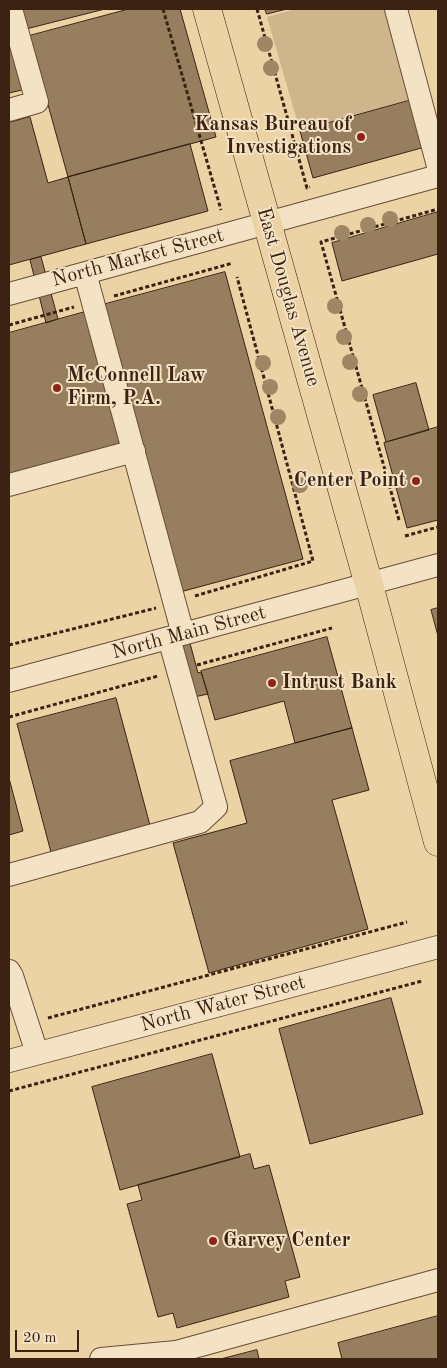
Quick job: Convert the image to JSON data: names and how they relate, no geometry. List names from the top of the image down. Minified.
{"streets":{"main road":["East Douglas Avenue"],"street":["North Market Street","North Main Street","North Water Street"]},"crossings":[["North Market Street","East Douglas Avenue"],["East Douglas Avenue","North Main Street"]],"places":["Kansas Bureau of Investigations","McConnell Law Firm, P.A.","Center Point","Intrust Bank","Garvey Center"],"scale_bar":"20 m"}
